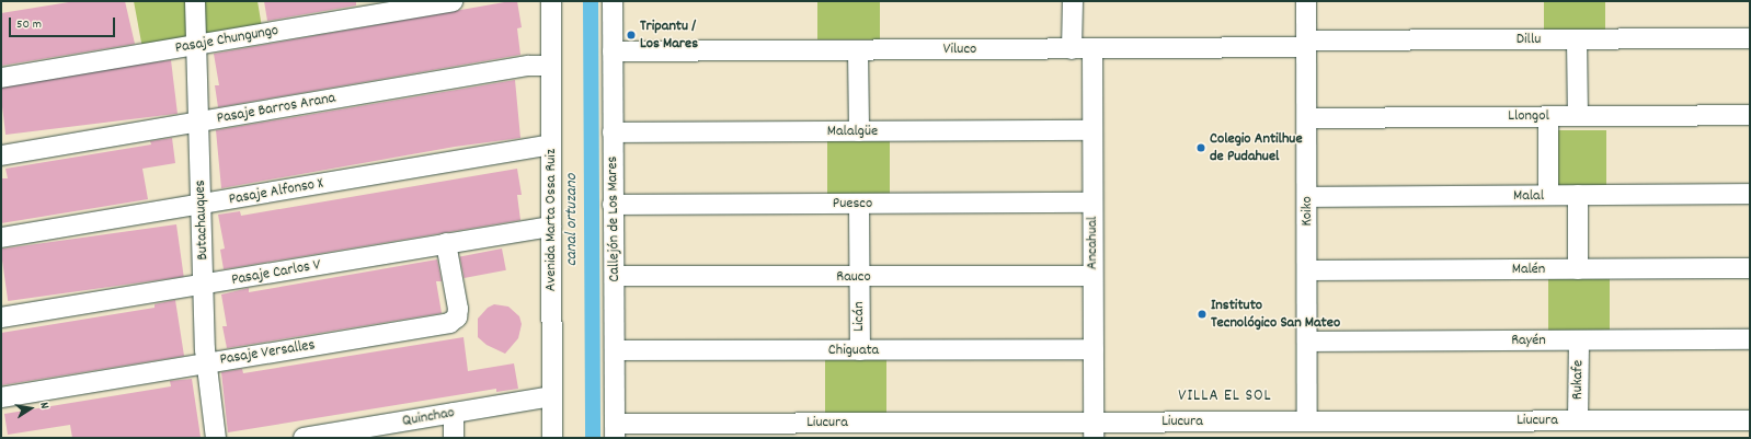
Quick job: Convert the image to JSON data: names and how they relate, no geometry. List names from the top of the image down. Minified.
{"streets":{"street":["Pasaje Chungungo","Dillu","Viluco","Pasaje Barros Arana","Llongol","Malalgüe","Pasaje Alfonso X","Malal","Puesco","Koiko","Callejón de Los Mares","Butachauques","Avenida Marta Ossa Ruiz","Ancahual","Malén","Pasaje Carlos V","Rauco","Licán","Rayén","Chiguata","Pasaje Versalles","Rukafe","Quinchao","Liucura"]},"crossings":[["Pasaje Chungungo","Butachauques"],["Dillu","Viluco"],["Dillu","Koiko"],["Viluco","Koiko"],["Viluco","Callejón de Los Mares"],["Viluco","Ancahual"],["Pasaje Barros Arana","Butachauques"],["Pasaje Barros Arana","Avenida Marta Ossa Ruiz"],["Llongol","Koiko"],["Malalgüe","Callejón de Los Mares"],["Malalgüe","Ancahual"],["Pasaje Alfonso X","Butachauques"],["Pasaje Alfonso X","Avenida Marta Ossa Ruiz"],["Malal","Koiko"],["Puesco","Callejón de Los Mares"],["Puesco","Ancahual"],["Puesco","Licán"],["Koiko","Malén"],["Koiko","Rayén"],["Koiko","Liucura"],["Callejón de Los Mares","Rauco"],["Callejón de Los Mares","Chiguata"],["Callejón de Los Mares","Liucura"],["Butachauques","Pasaje Carlos V"],["Butachauques","Pasaje Versalles"],["Avenida Marta Ossa Ruiz","Pasaje Carlos V"],["Avenida Marta Ossa Ruiz","Quinchao"],["Ancahual","Rauco"],["Ancahual","Chiguata"],["Ancahual","Liucura"],["Pasaje Carlos V","Pasaje Versalles"],["Rauco","Licán"],["Licán","Chiguata"],["Rayén","Rukafe"],["Rukafe","Liucura"]],"districts":["VILLA EL SOL"],"water":["canal ortuzano"],"places":["Tripantu / Los Mares","Colegio Antilhue de Pudahuel","Instituto Tecnológico San Mateo"],"scale_bar":"50 m","north":"right"}
